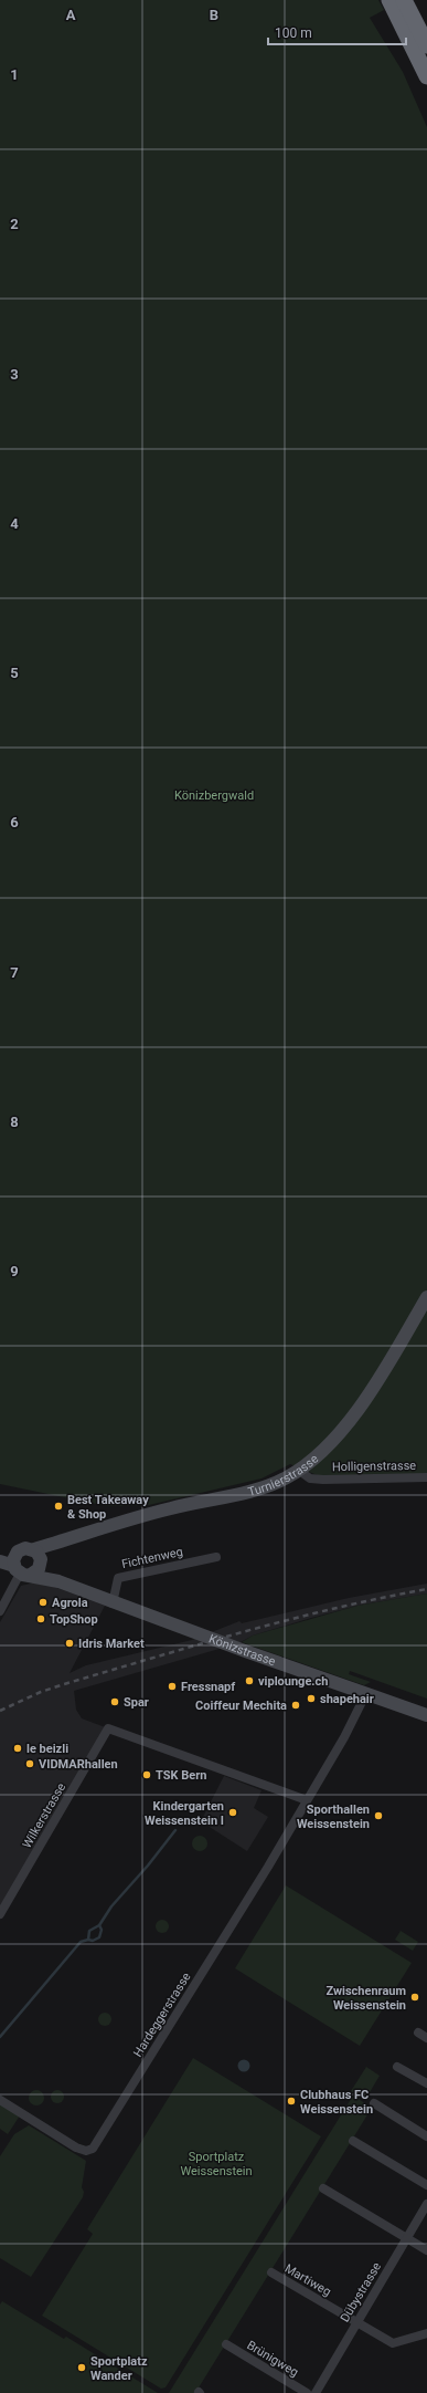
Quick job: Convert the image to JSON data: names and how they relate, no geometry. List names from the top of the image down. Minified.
{"streets":{"main road":["Turnierstrasse","Könizstrasse"],"street":["Holligenstrasse","Fichtenweg","Wilkerstrasse","Hardeggerstrasse","Martiweg","Dübystrasse","Brünigweg"]},"crossings":[["Holligenstrasse","Turnierstrasse"],["Turnierstrasse","Könizstrasse"],["Fichtenweg","Könizstrasse"],["Könizstrasse","Hardeggerstrasse"],["Wilkerstrasse","Hardeggerstrasse"],["Martiweg","Dübystrasse"]],"parks":["Könizbergwald","Sportplatz Weissenstein"],"places":["Best Takeaway & Shop","Agrola","TopShop","Idris Market","viplounge.ch","Fressnapf","shapehair","Spar","Coiffeur Mechita","le beizli","VIDMARhallen","TSK Bern","Kindergarten Weissenstein I","Sporthallen Weissenstein","Zwischenraum Weissenstein","Clubhaus FC Weissenstein","Sportplatz Wander"],"scale_bar":"100 m","grid":{"columns":["A","B"],"rows":["1","2","3","4","5","6","7","8","9"]}}
